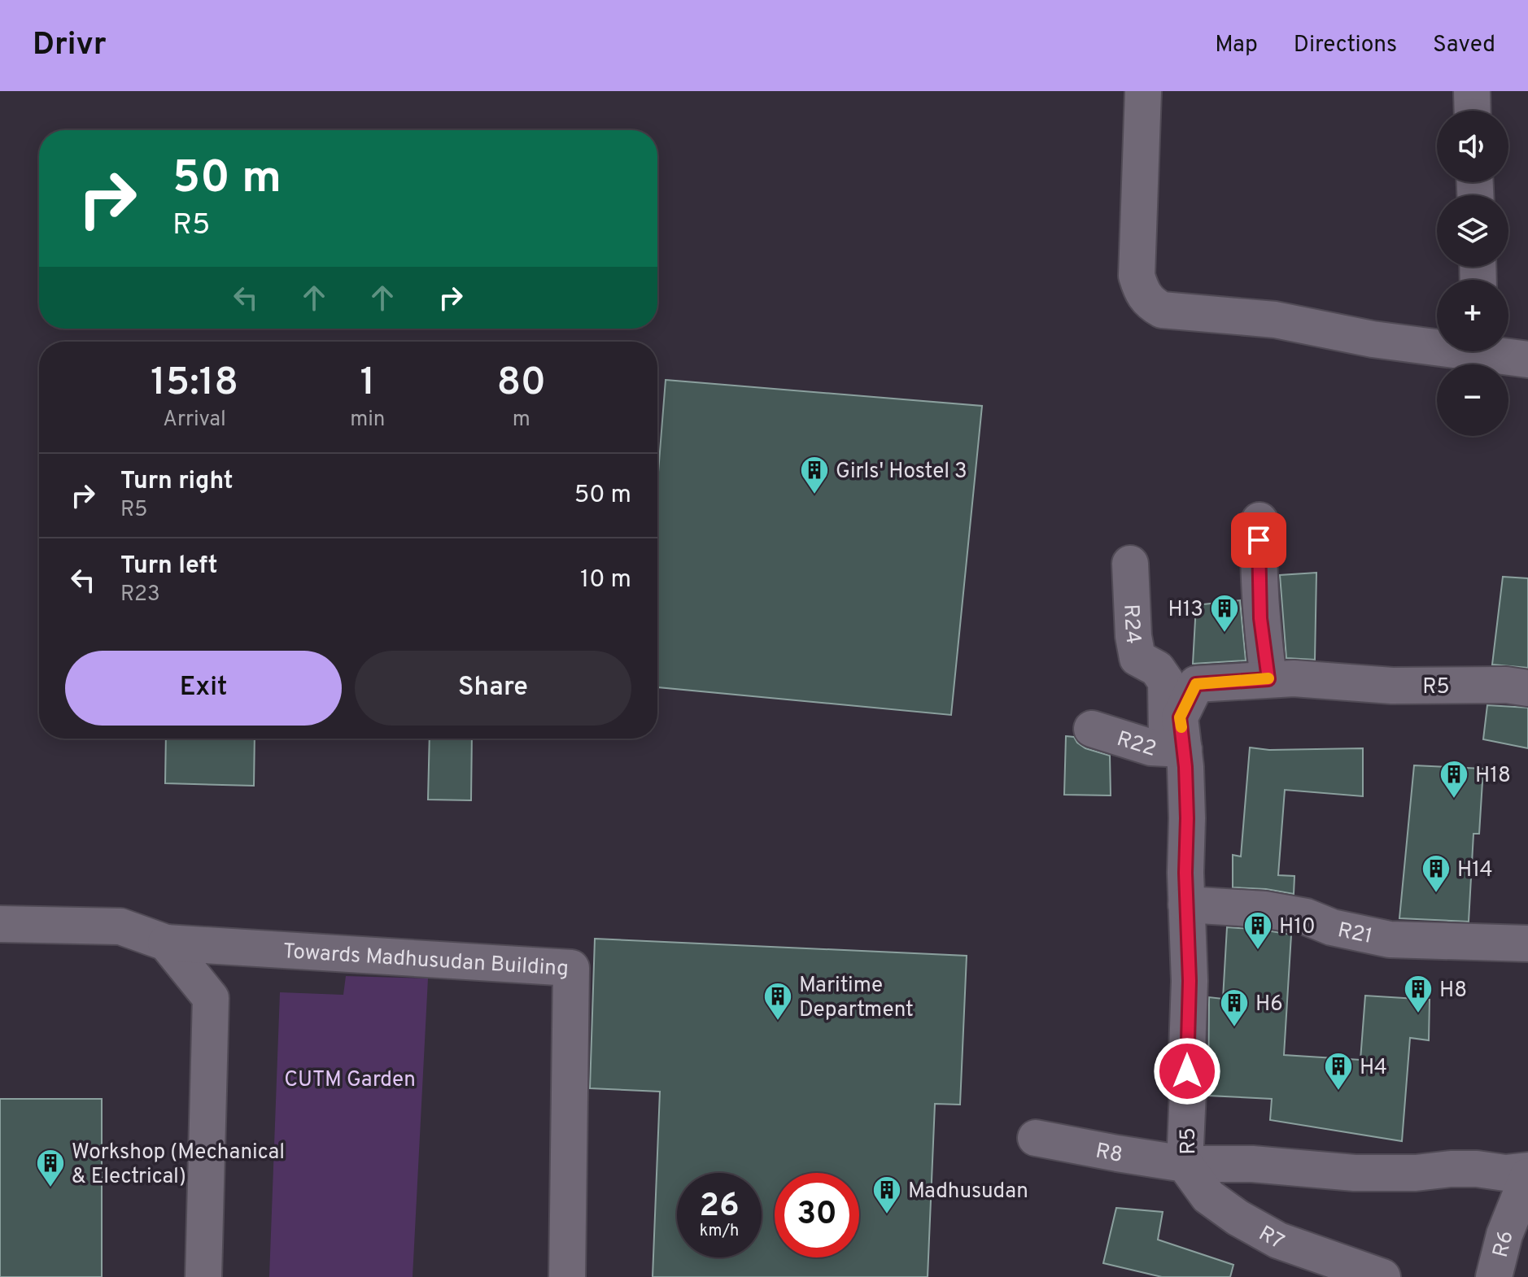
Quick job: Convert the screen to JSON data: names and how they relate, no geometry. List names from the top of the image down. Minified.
{"streets":{"street":["R24","R5","R22","R21","Towards Madhusudan Building","R8","R7","R6"]},"crossings":[["R24","R5"],["R5","R22"],["R5","R21"],["R5","R8"],["R5","R7"],["R8","R7"]],"parks":["CUTM Garden"],"places":{"building":["Girls' Hostel 3","H13","H18","H14","H10","H8","Maritime Department","H6","H4","Workshop (Mechanical & Electrical)","Madhusudan"]},"page":{"header":"Drivr","nav":["Map","Directions","Saved"],"map_buttons":["+","−"],"turn":["50 m","R5"],"eta":["15:18","Arrival","1","min","80","m"],"list":[{"name":"Turn right","note":"R5","value":"50 m"},{"name":"Turn left","note":"R23","value":"10 m"}],"buttons":["Exit","Share"],"speed":"26 km/h","limit":"30"}}
